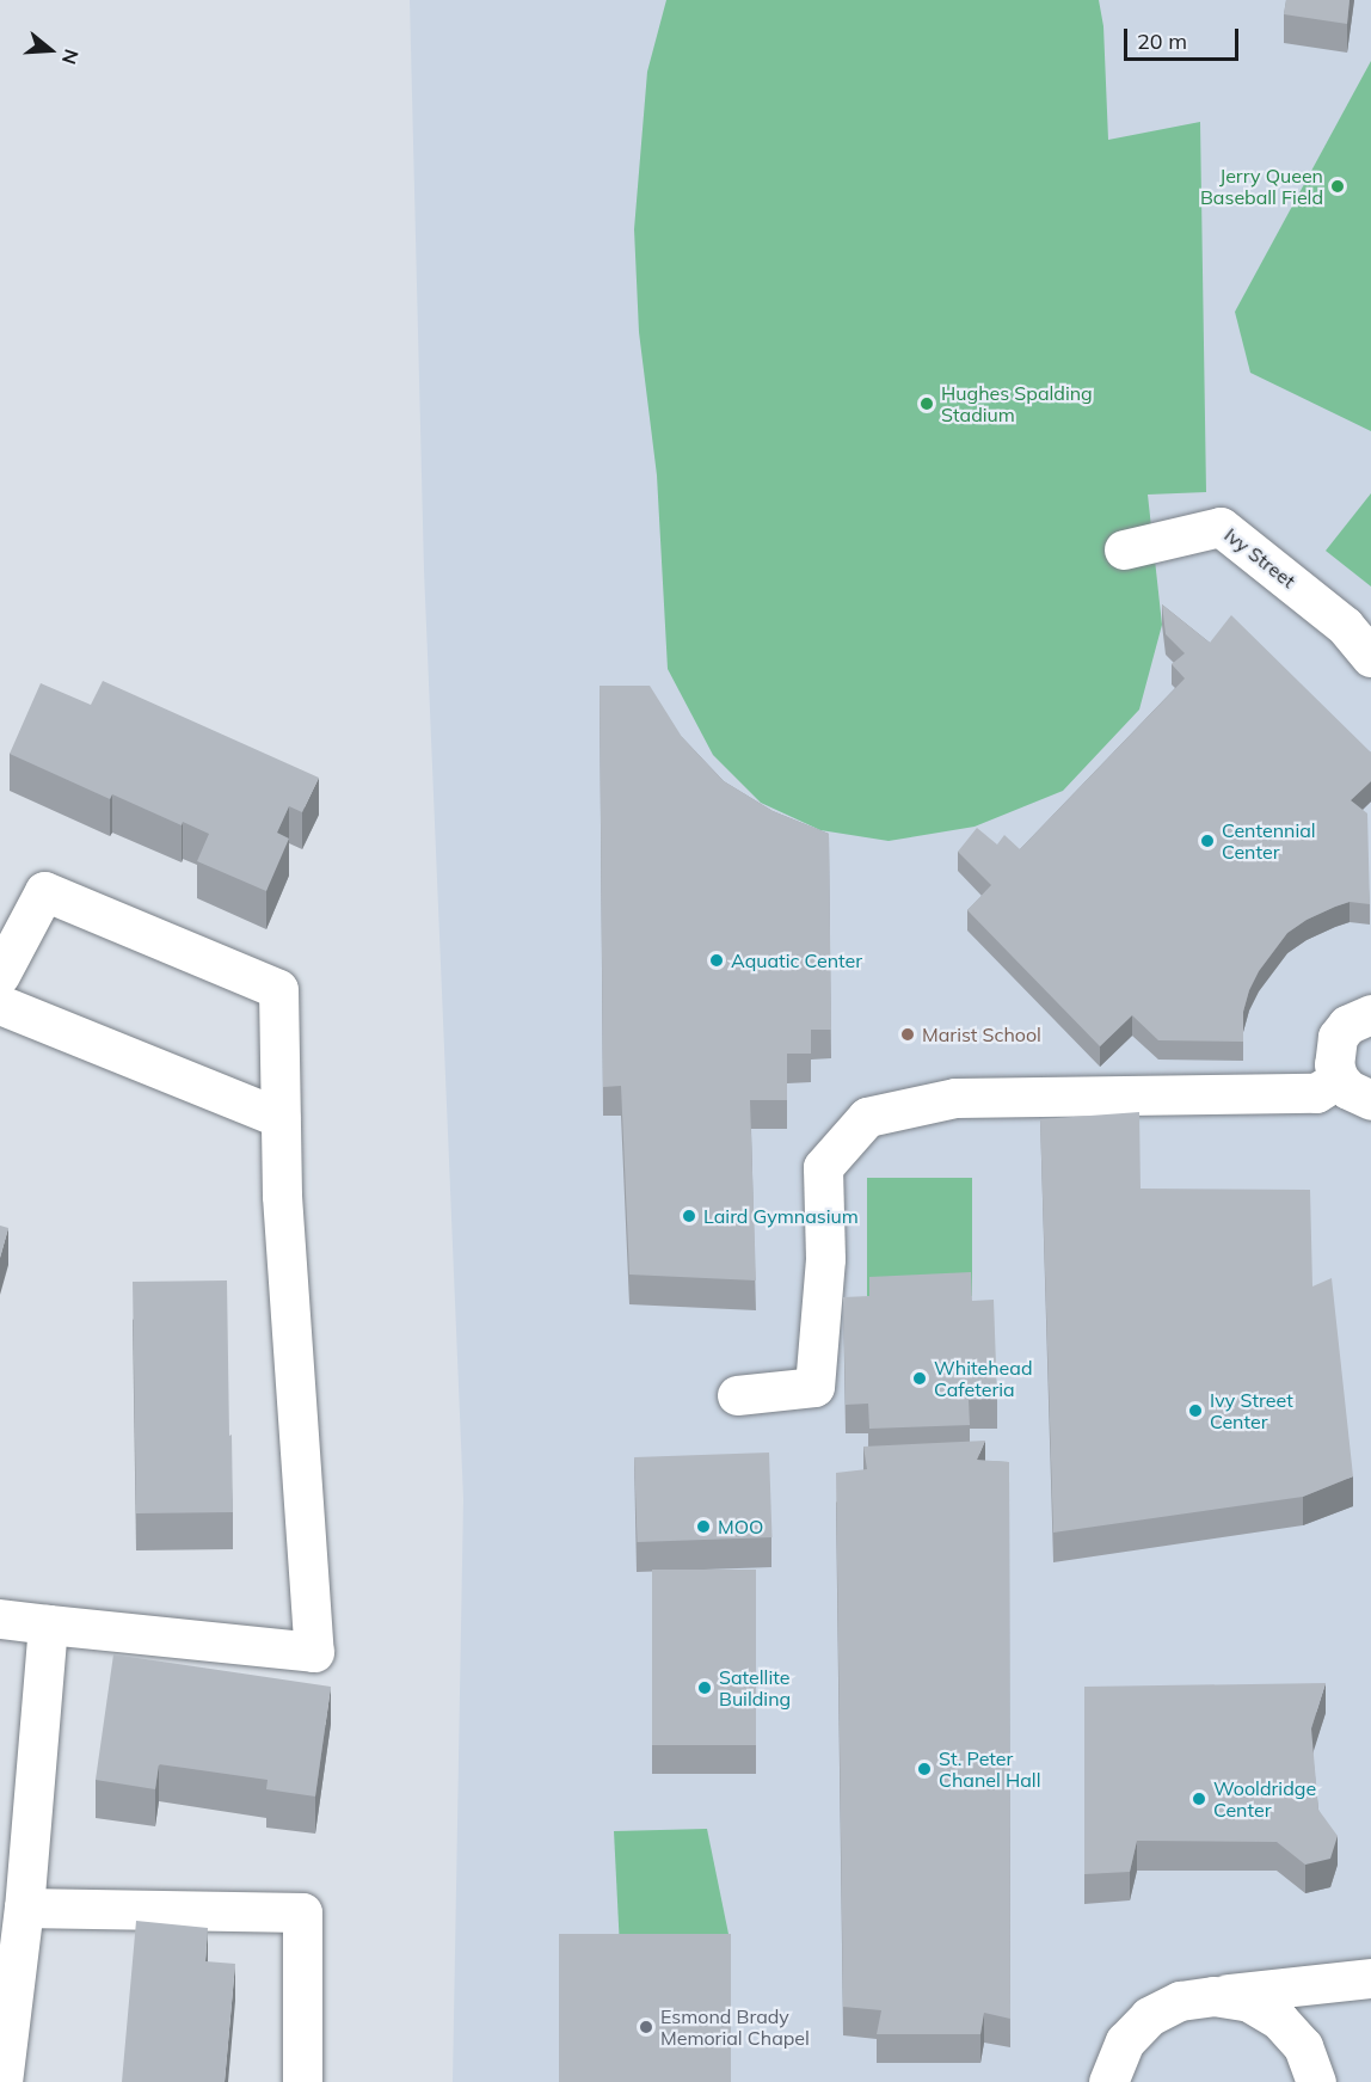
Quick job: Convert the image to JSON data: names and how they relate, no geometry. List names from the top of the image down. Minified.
{"streets":{"street":["Ivy Street"]},"places":["Jerry Queen Baseball Field","Hughes Spalding Stadium","Centennial Center","Aquatic Center","Marist School","Laird Gymnasium","Whitehead Cafeteria","Ivy Street Center","MOO","Satellite Building","St. Peter Chanel Hall","Wooldridge Center","Esmond Brady Memorial Chapel"],"scale_bar":"20 m","north":"right"}
